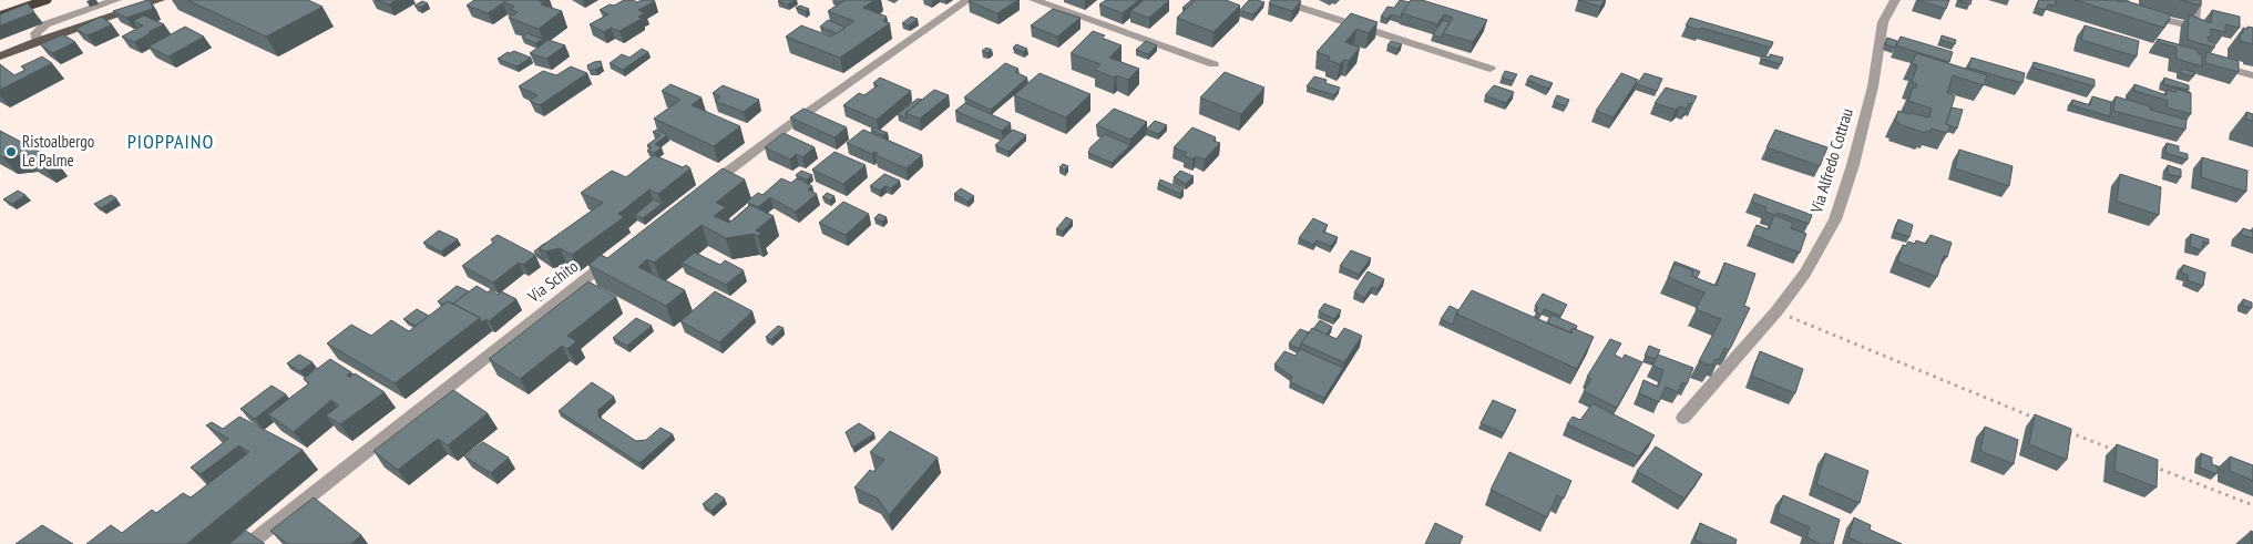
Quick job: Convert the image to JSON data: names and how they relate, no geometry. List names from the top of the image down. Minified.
{"streets":{"street":["Via Alfredo Cottrau","Via Schito"]},"districts":["PIOPPAINO"],"places":["Ristoalbergo Le Palme"]}
